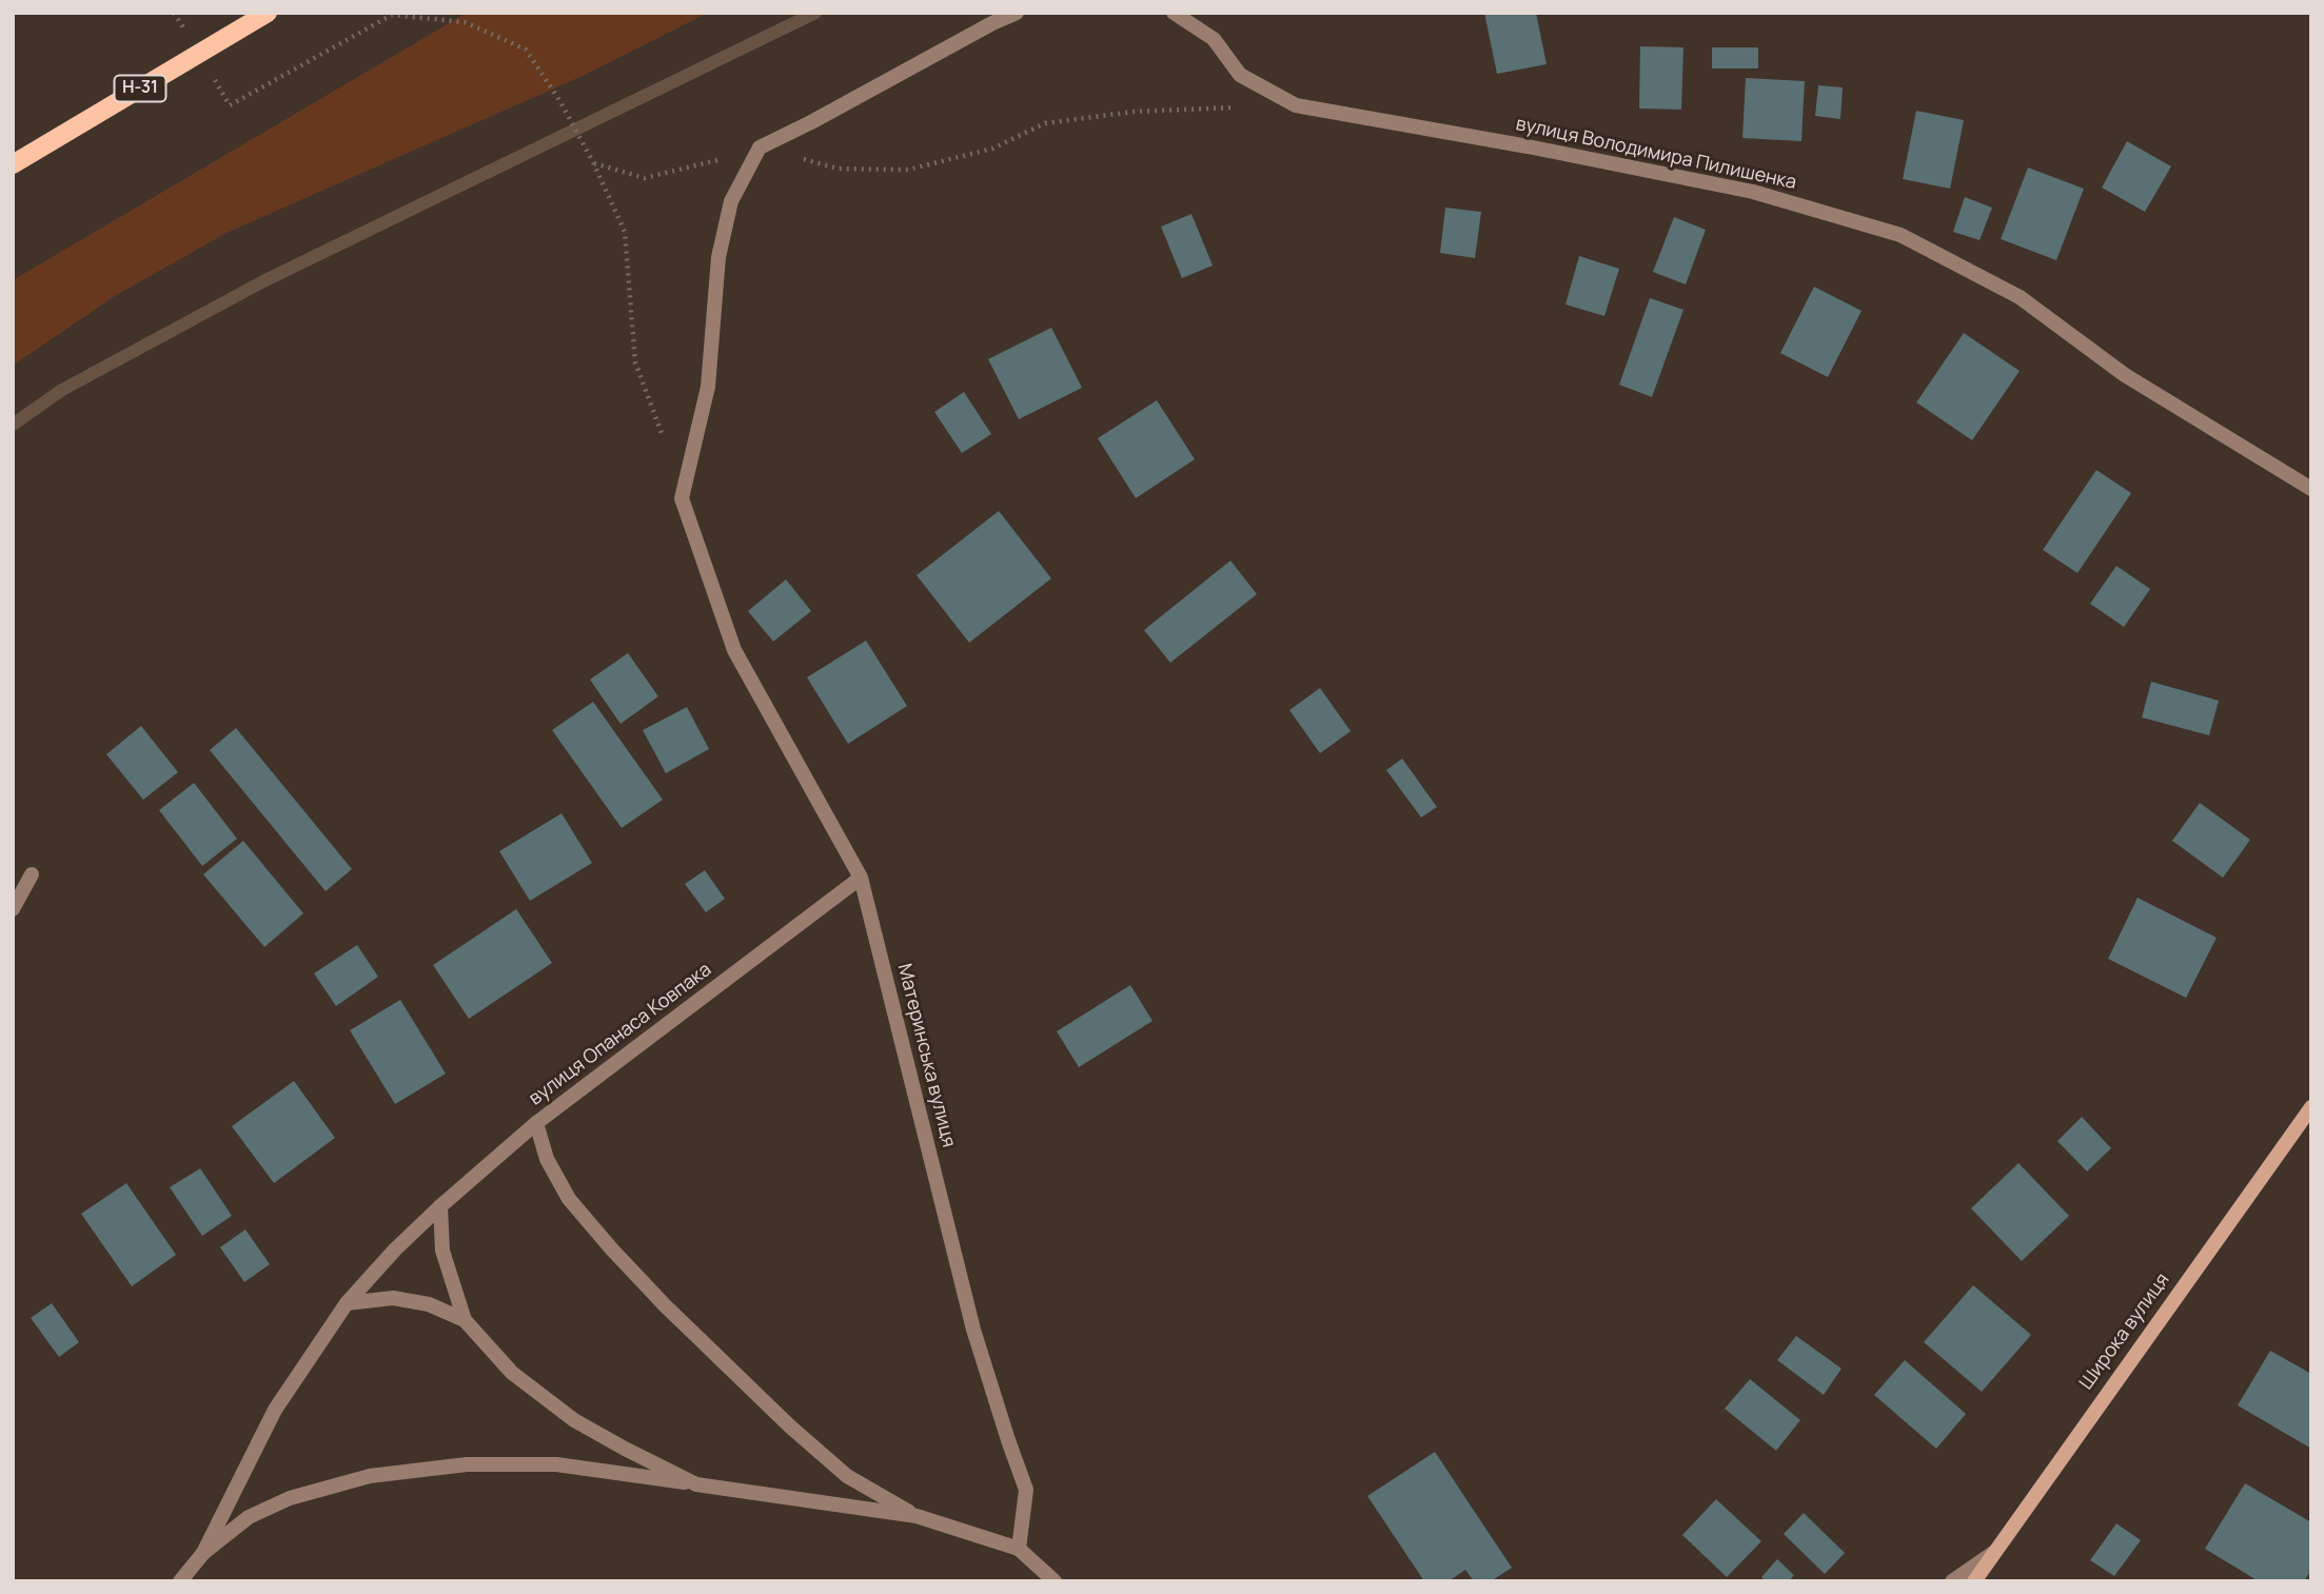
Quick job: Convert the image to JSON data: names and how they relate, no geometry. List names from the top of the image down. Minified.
{"streets":{"main road":["Н-31","Широка вулиця"],"street":["вулиця Володимира Пилишенка","вулиця Опанаса Ковпака","Материнська вулиця"]},"crossings":[["вулиця Опанаса Ковпака","Материнська вулиця"]]}
